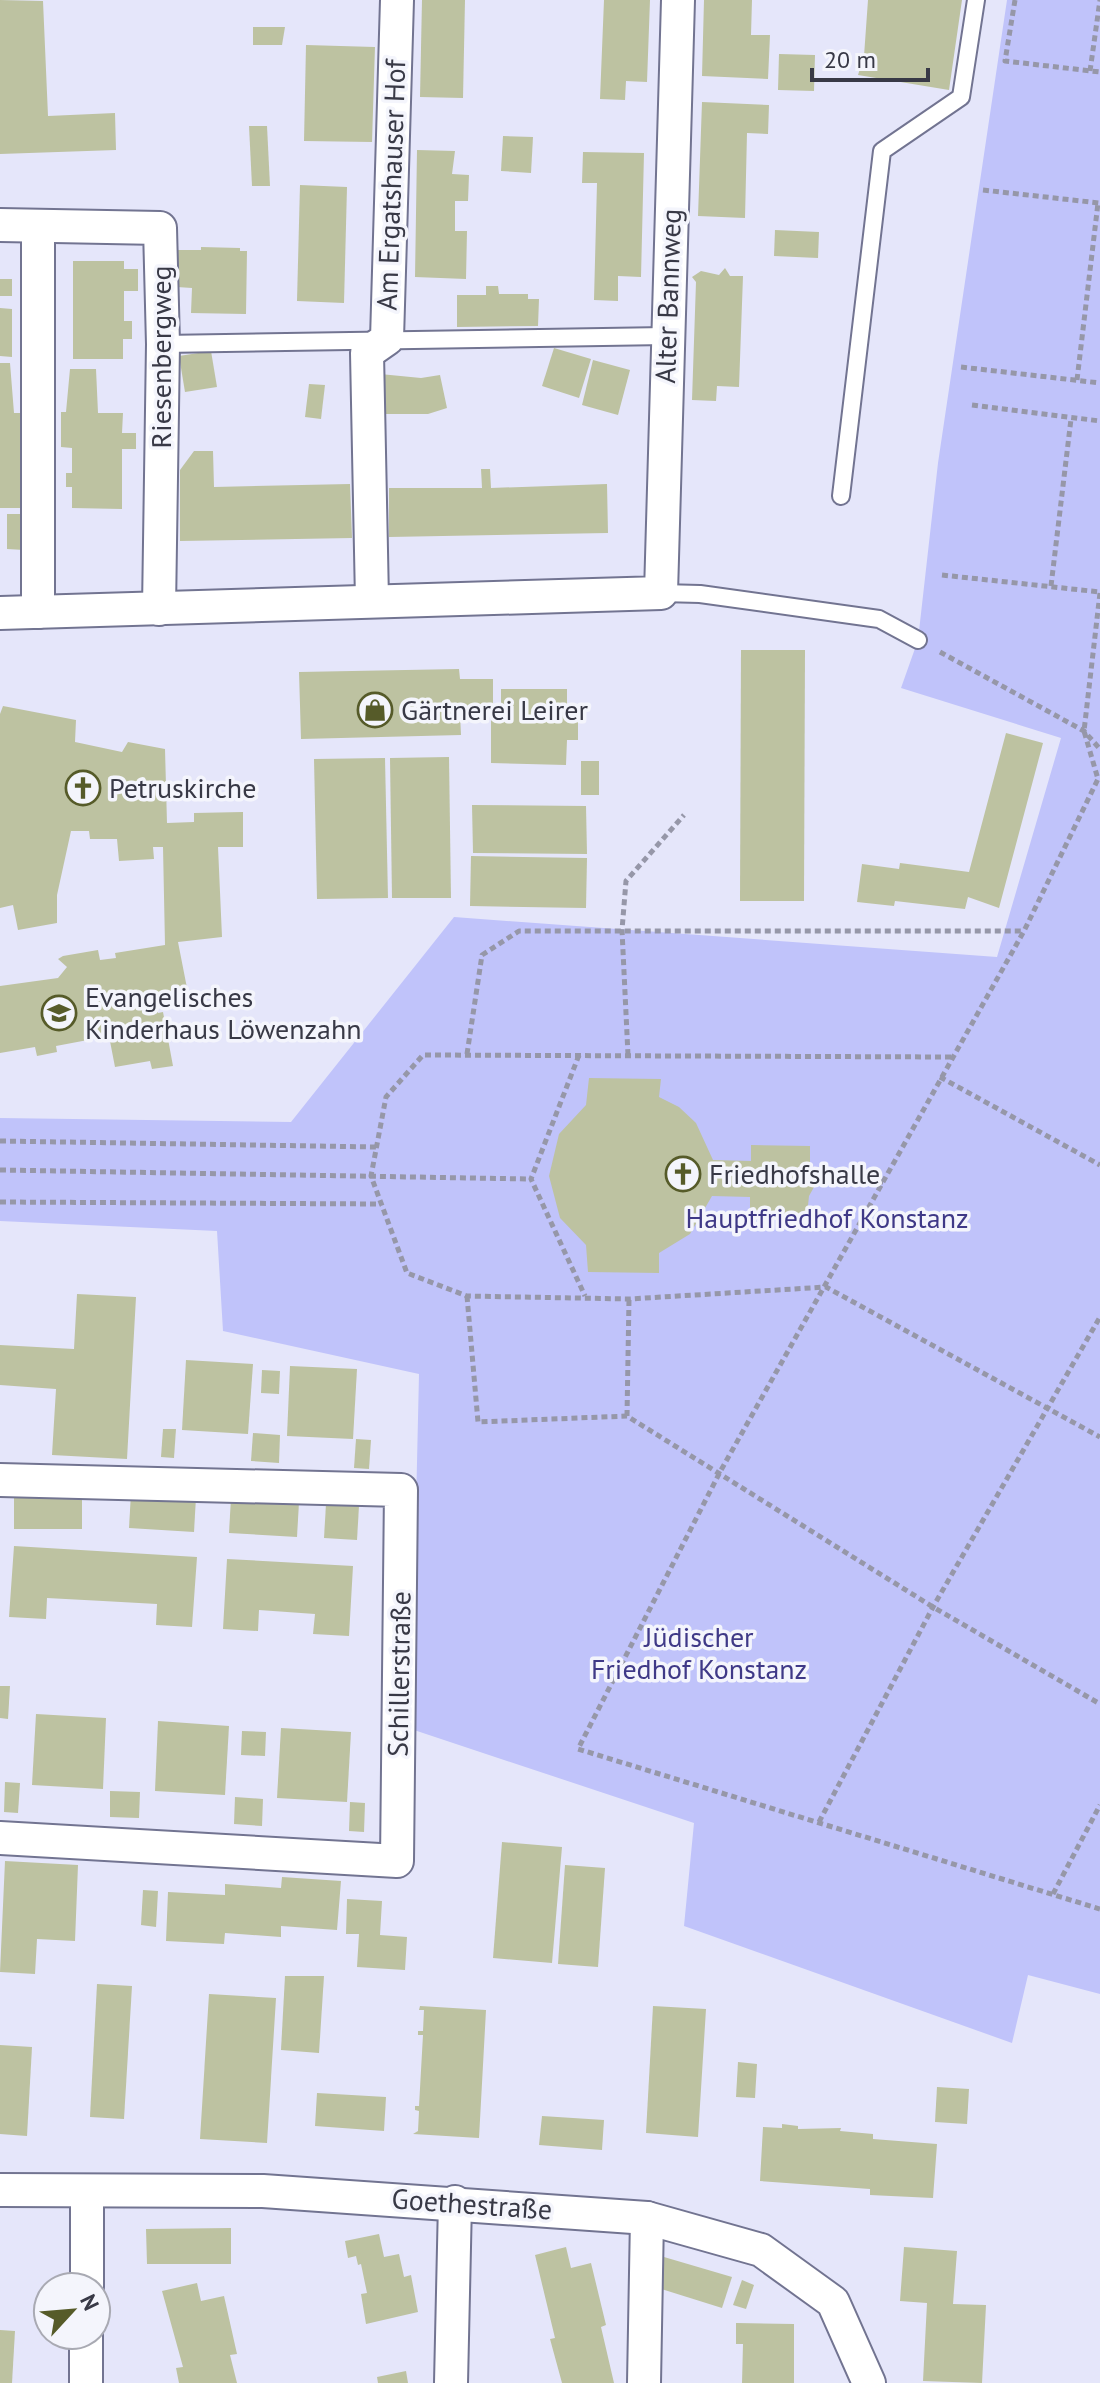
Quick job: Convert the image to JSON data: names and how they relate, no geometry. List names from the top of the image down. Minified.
{"streets":{"street":["Am Ergatshauser Hof","Alter Bannweg","Riesenbergweg","Schillerstraße","Goethestraße"]},"parks":["Hauptfriedhof Konstanz","Jüdischer Friedhof Konstanz"],"places":{"shop":["Gärtnerei Leirer"],"church":["Petruskirche","Friedhofshalle"],"school or university":["Evangelisches Kinderhaus Löwenzahn"]},"scale_bar":"20 m","north":"top right"}
